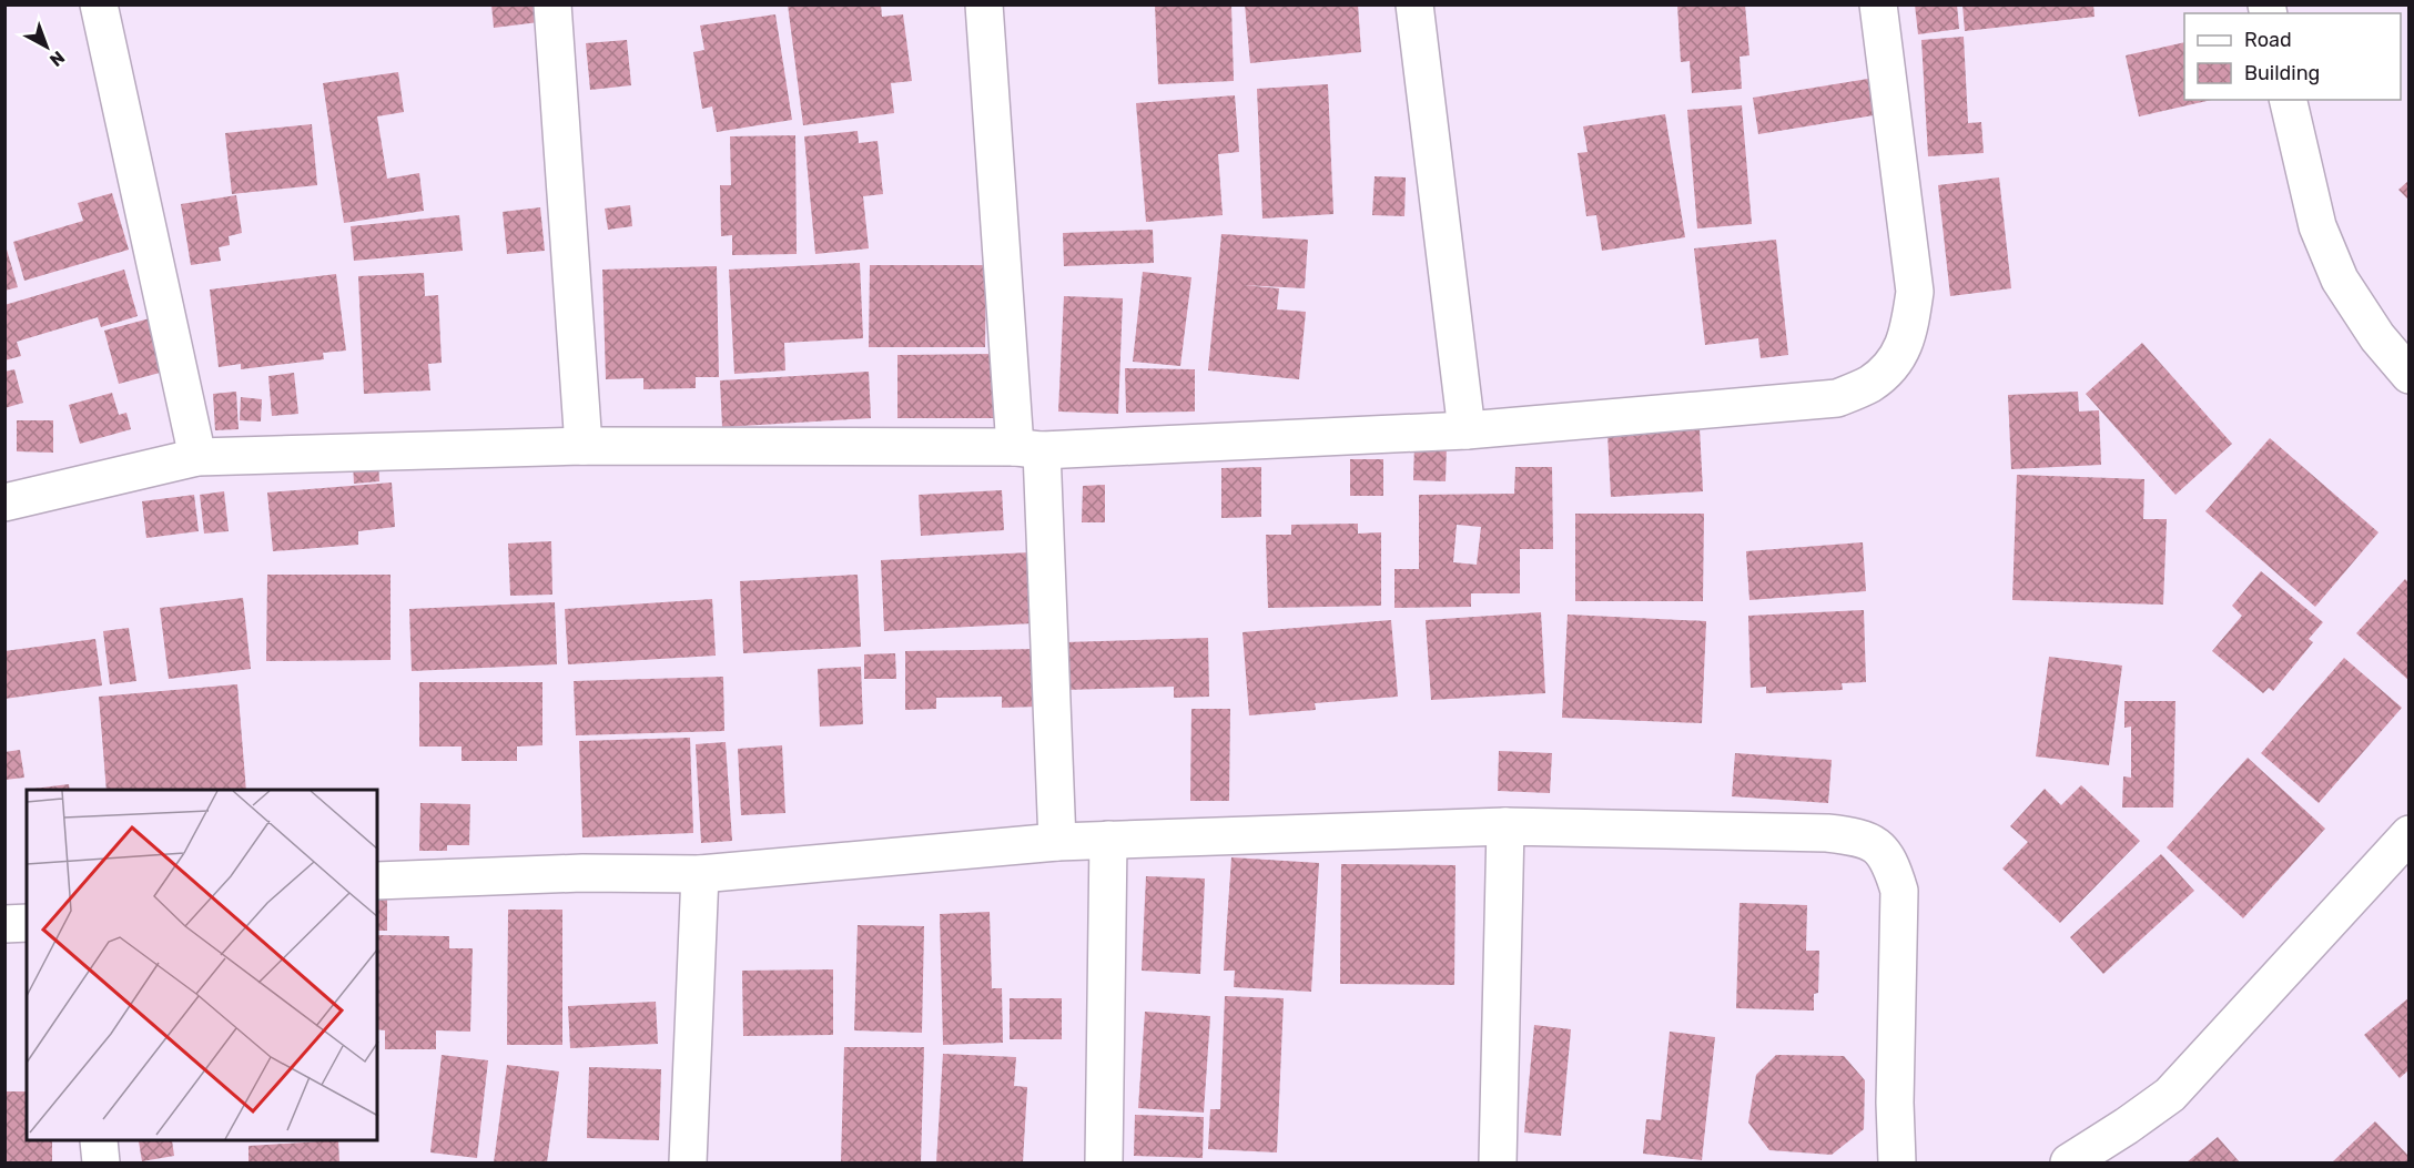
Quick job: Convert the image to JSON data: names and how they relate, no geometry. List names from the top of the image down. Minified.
{"legend":["Road","Building"],"north":"bottom right"}
